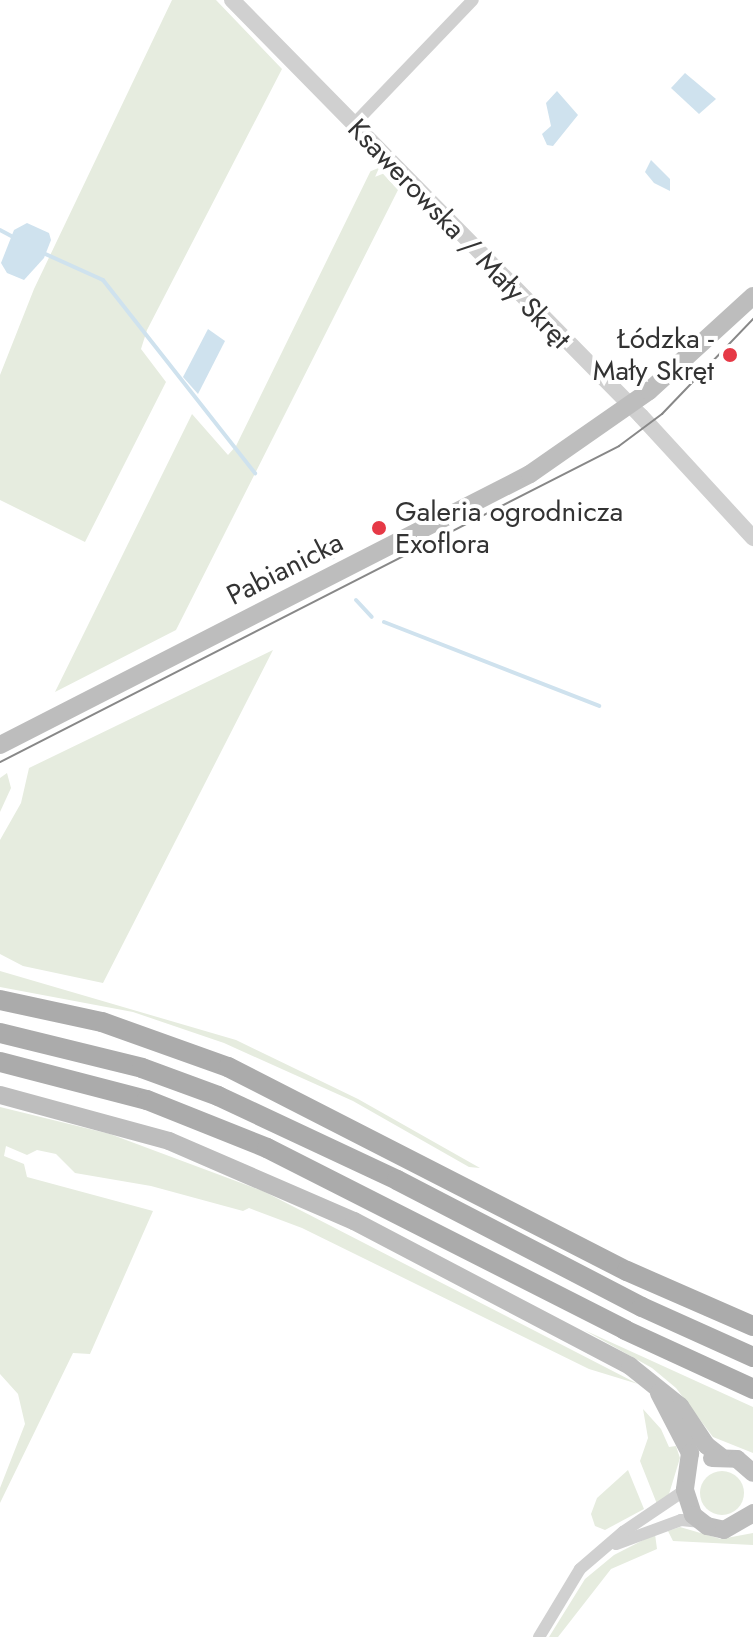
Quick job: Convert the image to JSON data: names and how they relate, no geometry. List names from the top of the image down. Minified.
{"streets":{"main road":["Pabianicka"],"street":["Ksawerowska / Mały Skręt"]},"crossings":[["Ksawerowska / Mały Skręt","Pabianicka"]],"places":["Łódzka - Mały Skręt","Galeria ogrodnicza Exoflora"]}
